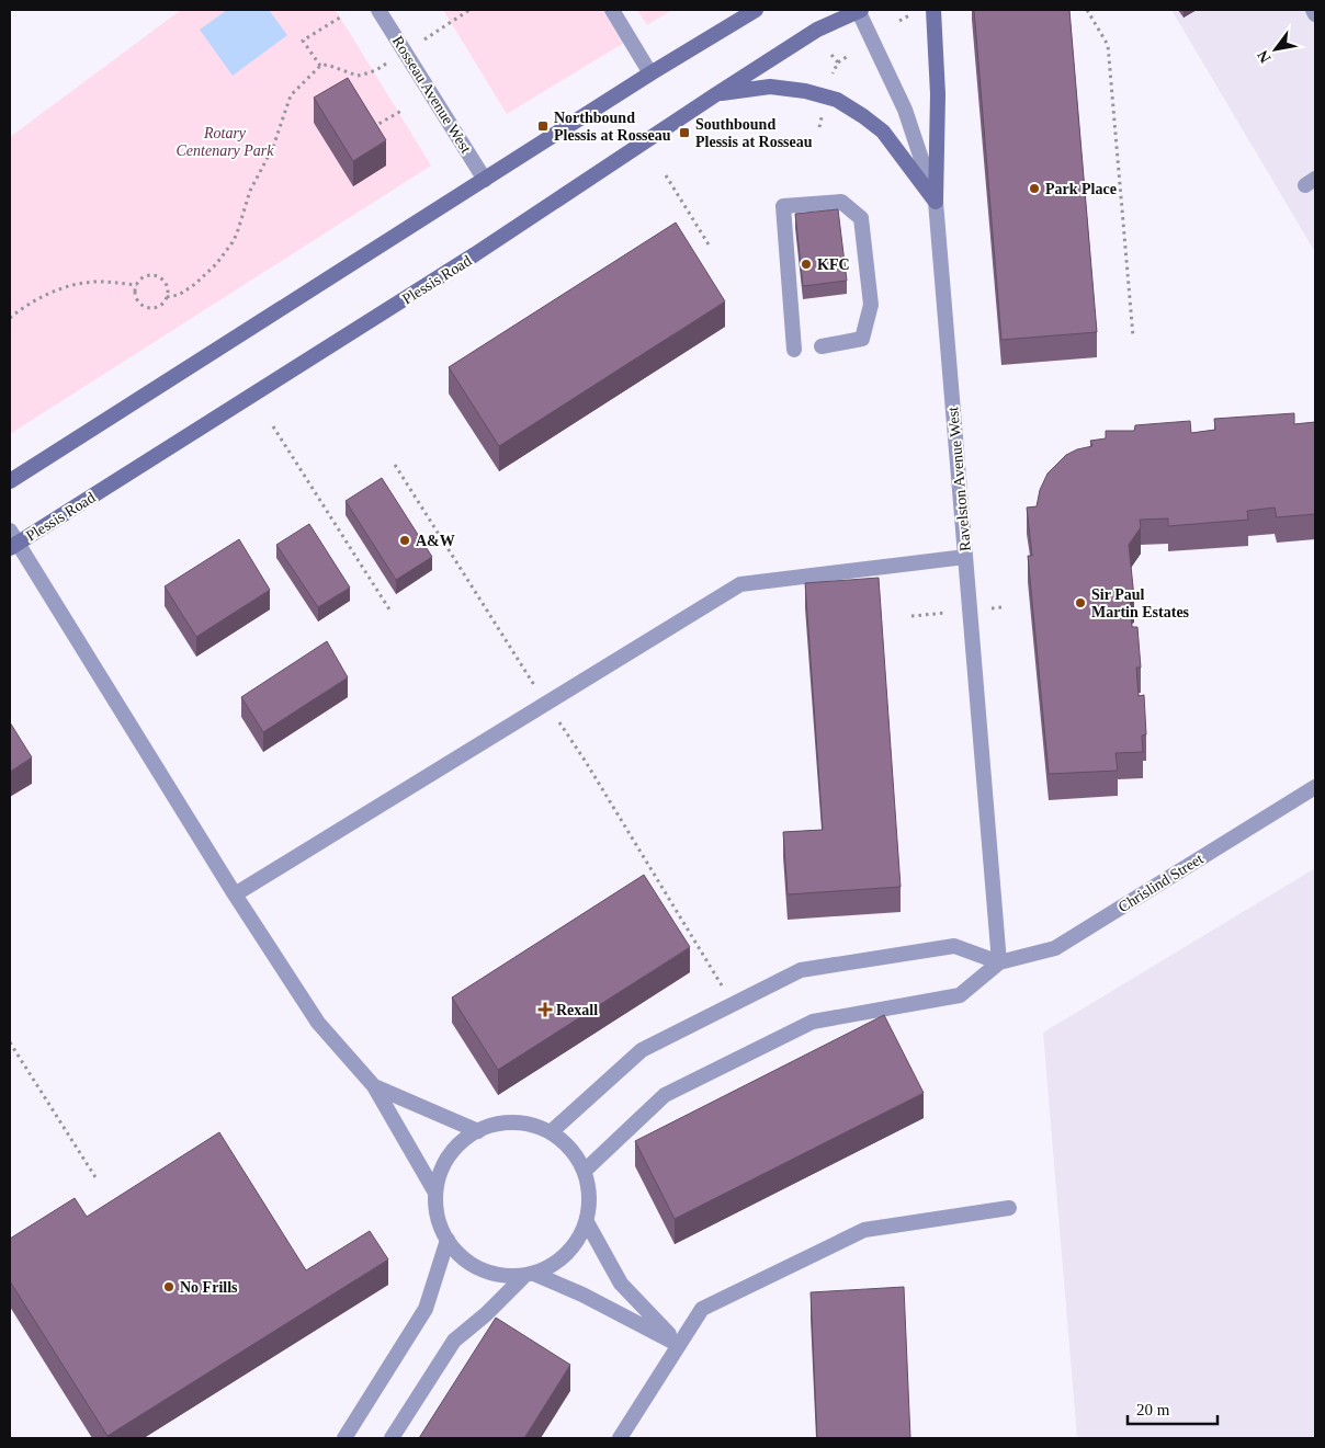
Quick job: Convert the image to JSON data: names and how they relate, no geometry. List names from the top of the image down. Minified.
{"streets":{"main road":["Plessis Road"],"street":["Rosseau Avenue West","Ravelston Avenue West","Chrislind Street"]},"crossings":[["Plessis Road","Ravelston Avenue West"],["Ravelston Avenue West","Chrislind Street"]],"parks":["Rotary Centenary Park"],"places":{"transit":["Northbound Plessis at Rosseau","Southbound Plessis at Rosseau"],"other":["Park Place","KFC","A&W","Sir Paul Martin Estates","No Frills"],"health":["Rexall"]},"scale_bar":"20 m","north":"bottom left"}
